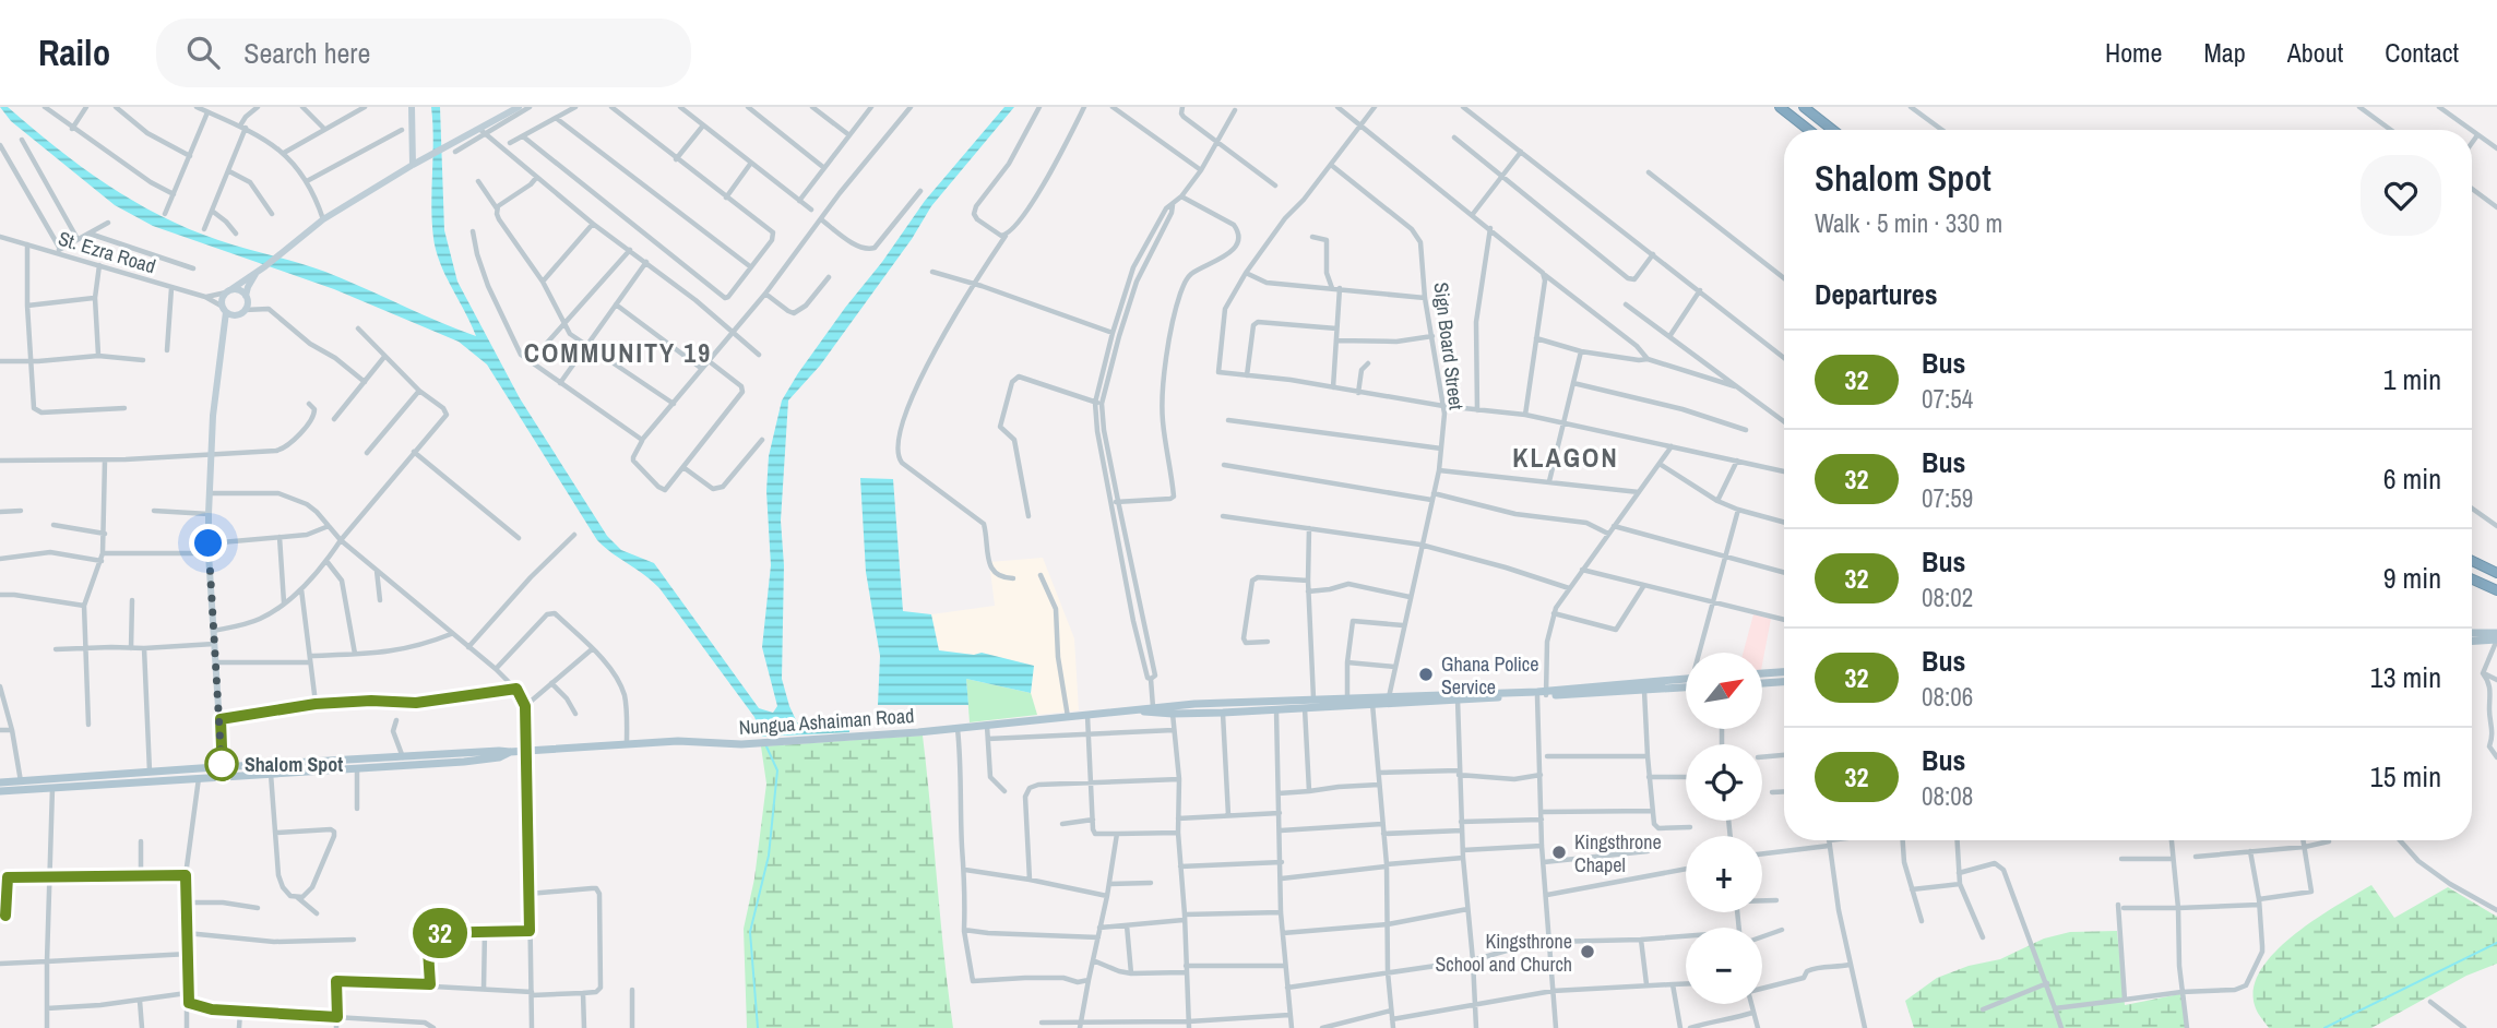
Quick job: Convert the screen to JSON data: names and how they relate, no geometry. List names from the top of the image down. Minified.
{"streets":{"main road":["Nungua Ashaiman Road"],"street":["St. Ezra Road","Sign Board Street"]},"crossings":[["Sign Board Street","Nungua Ashaiman Road"]],"districts":["COMMUNITY 19","KLAGON"],"places":["Ghana Police Service","Shalom Spot","Kingsthrone Chapel","Kingsthrone School and Church"],"lines":["bus line 32"],"north":"top right","page":{"header":"Railo","search":"Search here","nav":["Home","Map","About","Contact"],"on_map":"32","heading":[["Shalom Spot","Walk · 5 min · 330 m"],"Departures"],"list":[{"mark":"32","name":"Bus","note":"07:54","value":"1 min"},{"mark":"32","name":"Bus","note":"07:59","value":"6 min"},{"mark":"32","name":"Bus","note":"08:02","value":"9 min"},{"mark":"32","name":"Bus","note":"08:06","value":"13 min"},{"mark":"32","name":"Bus","note":"08:08","value":"15 min"}],"map_buttons":["+","−"]}}
